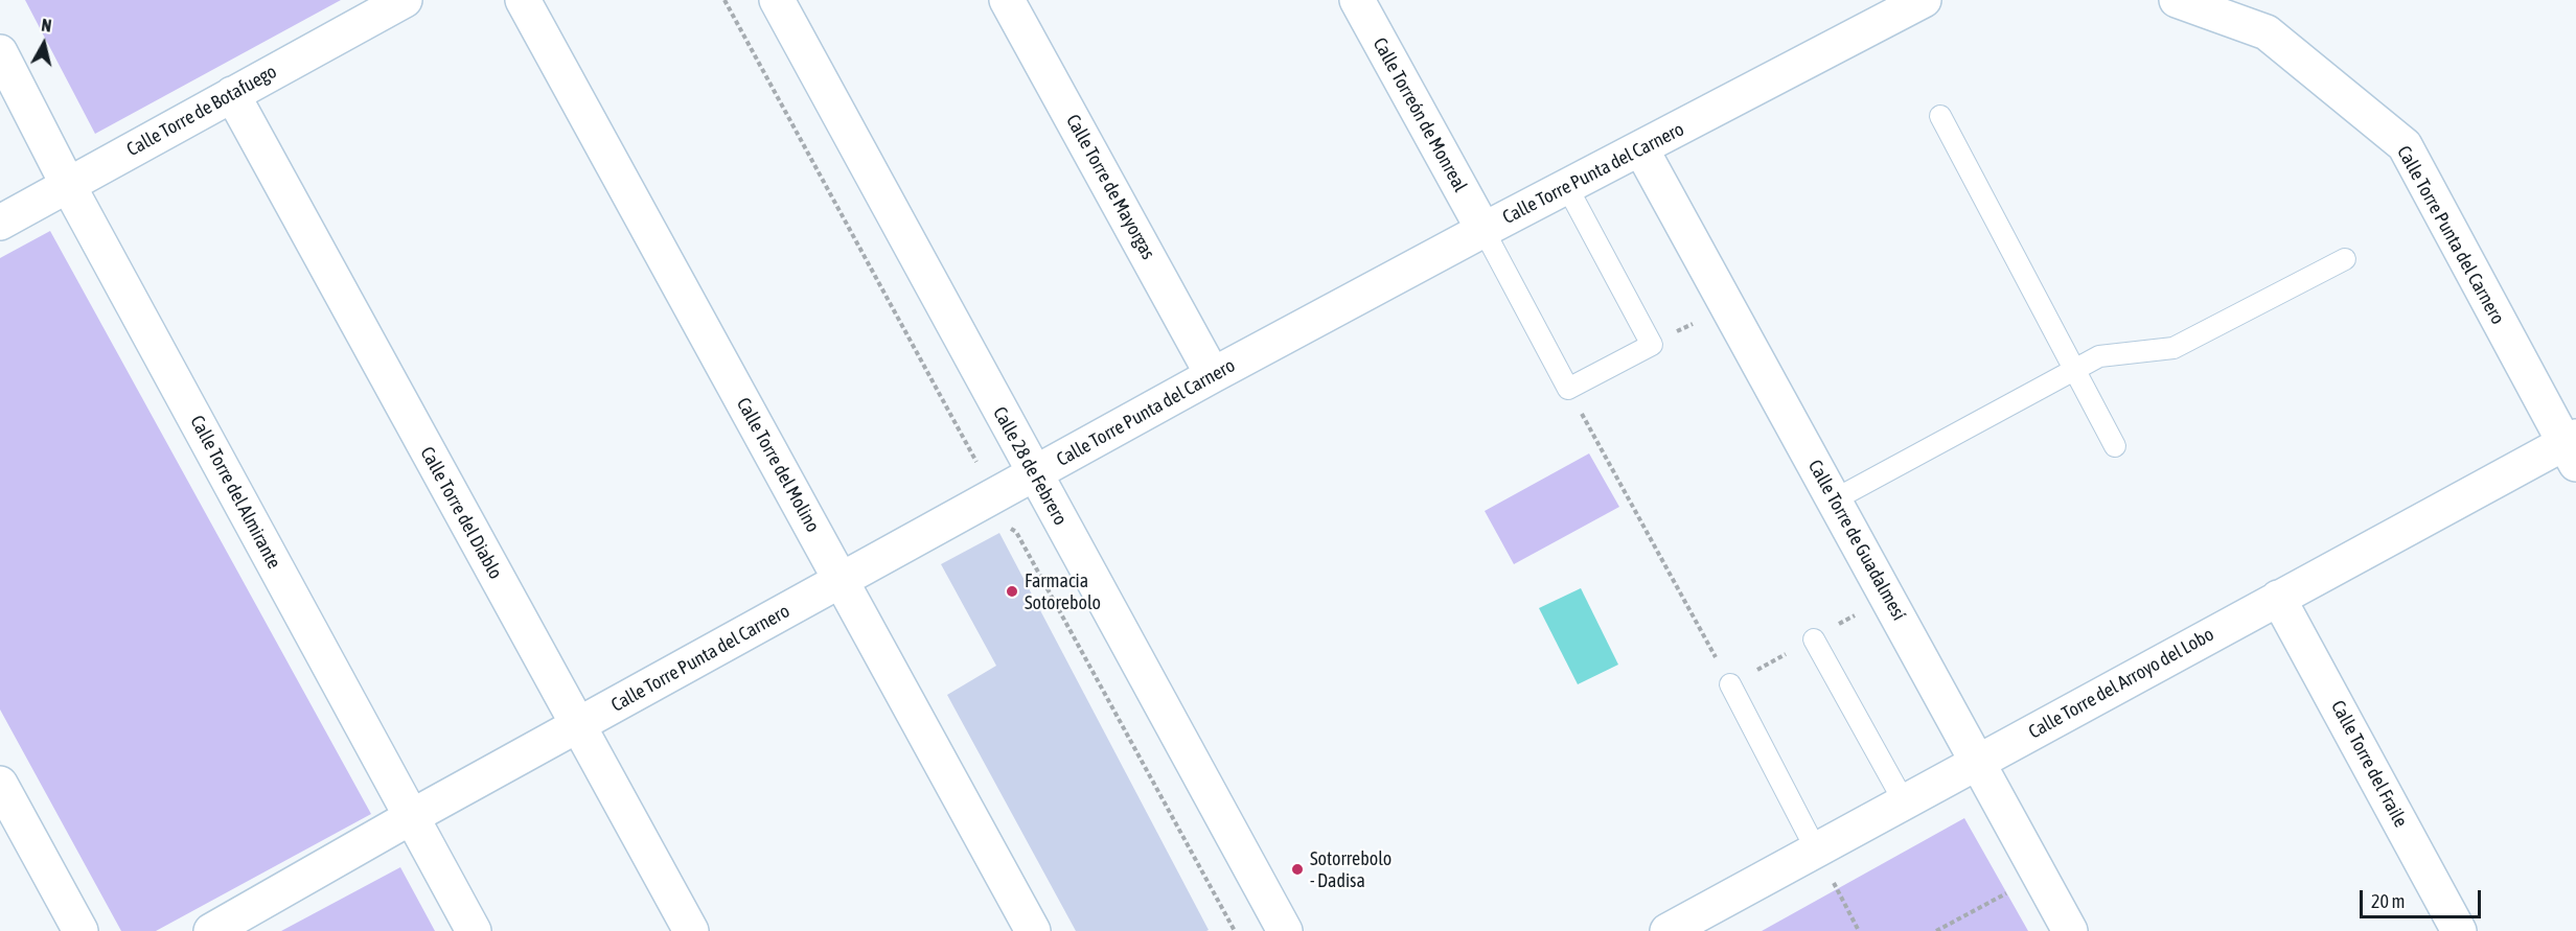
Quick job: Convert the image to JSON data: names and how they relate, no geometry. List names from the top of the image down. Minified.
{"streets":{"street":["Calle Torre de Botafuego","Calle Torreón de Monreal","Calle Torre Punta del Carnero","Calle Torre de Mayorgas","Calle Torre del Molino","Calle 28 de Febrero","Calle Torre del Almirante","Calle Torre del Diablo","Calle Torre de Guadalmesí","Calle Torre del Arroyo del Lobo","Calle Torre del Fraile"]},"crossings":[["Calle Torre de Botafuego","Calle Torre del Almirante"],["Calle Torre de Botafuego","Calle Torre del Diablo"],["Calle Torreón de Monreal","Calle Torre Punta del Carnero"],["Calle Torre Punta del Carnero","Calle Torre de Mayorgas"],["Calle Torre Punta del Carnero","Calle Torre del Molino"],["Calle Torre Punta del Carnero","Calle 28 de Febrero"],["Calle Torre Punta del Carnero","Calle Torre del Almirante"],["Calle Torre Punta del Carnero","Calle Torre del Diablo"],["Calle Torre Punta del Carnero","Calle Torre de Guadalmesí"],["Calle Torre Punta del Carnero","Calle Torre del Arroyo del Lobo"],["Calle Torre de Guadalmesí","Calle Torre del Arroyo del Lobo"],["Calle Torre del Arroyo del Lobo","Calle Torre del Fraile"]],"places":["Farmacia Sotorebolo","Sotorrebolo - Dadisa"],"scale_bar":"20 m","north":"top"}
